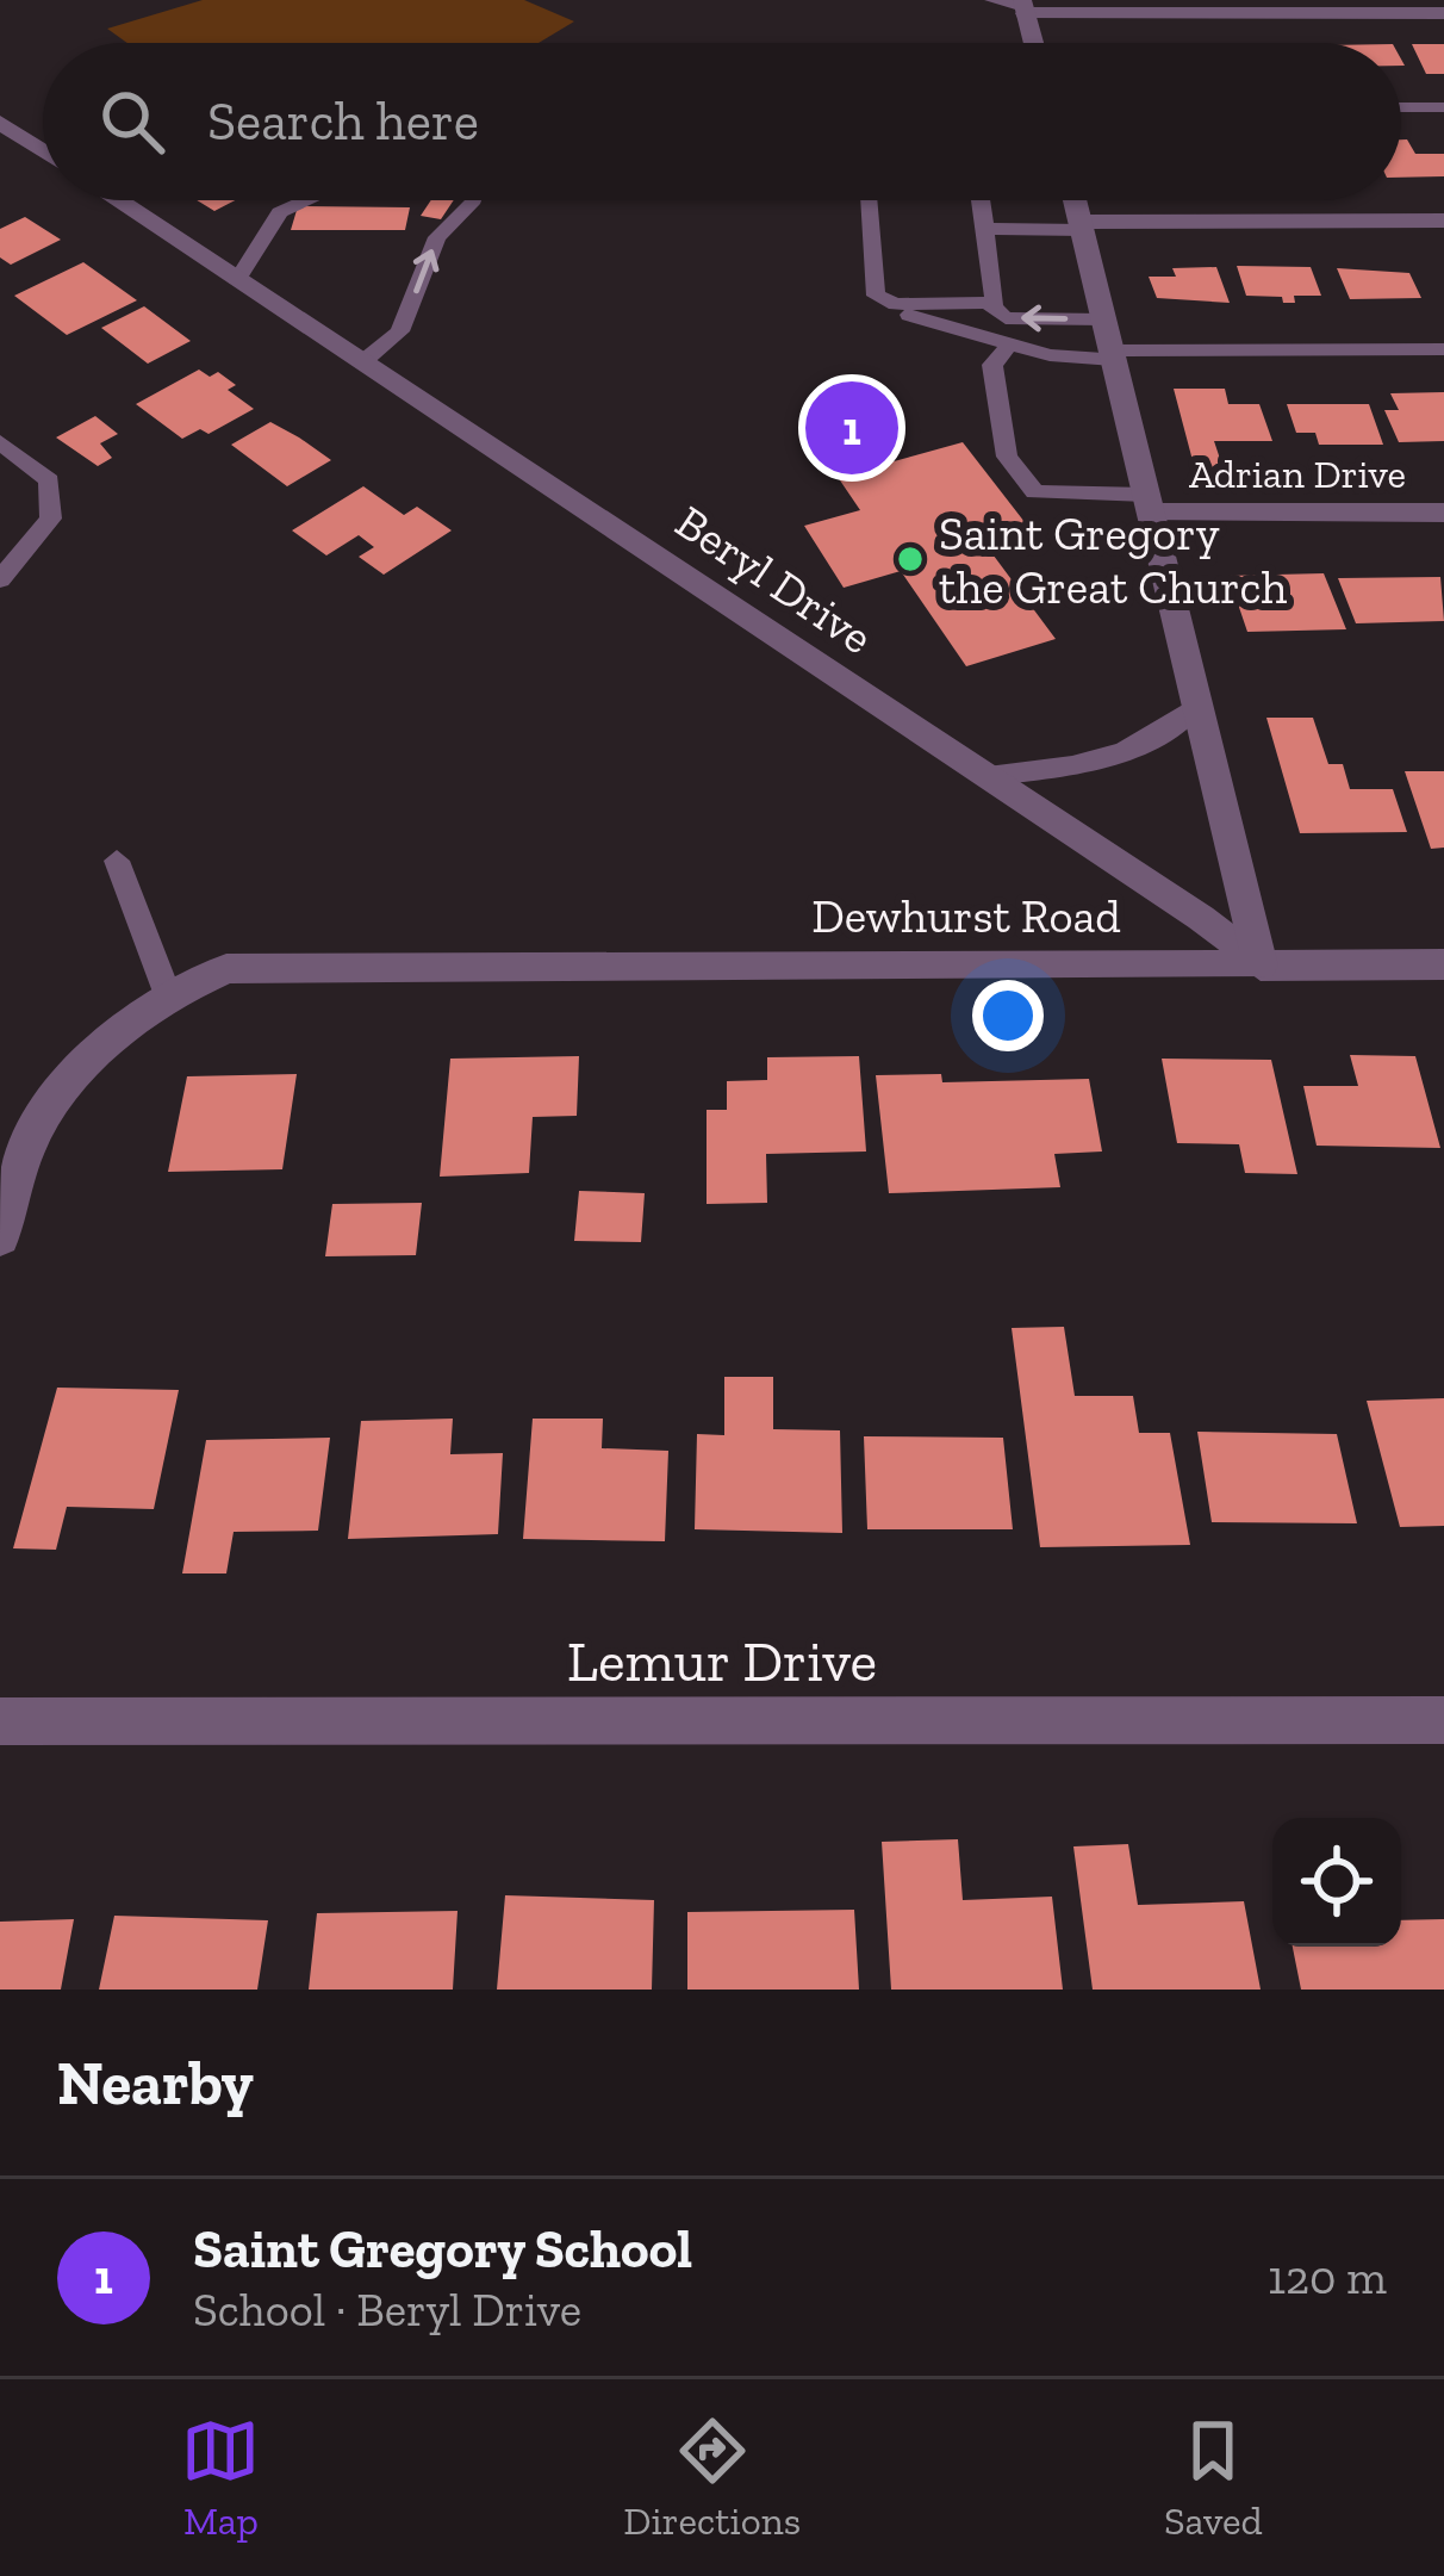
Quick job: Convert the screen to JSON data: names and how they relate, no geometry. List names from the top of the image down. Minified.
{"streets":{"street":["Adrian Drive","Beryl Drive","Dewhurst Road","Lemur Drive"]},"crossings":[["Beryl Drive","Dewhurst Road"]],"places":["Saint Gregory the Great Church"],"page":{"search":"Search here","pins":"1","heading":"Nearby","list":[{"mark":"1","name":"Saint Gregory School","note":"School · Beryl Drive","value":"120 m"}],"nav":["Map","Directions","Saved"]}}
